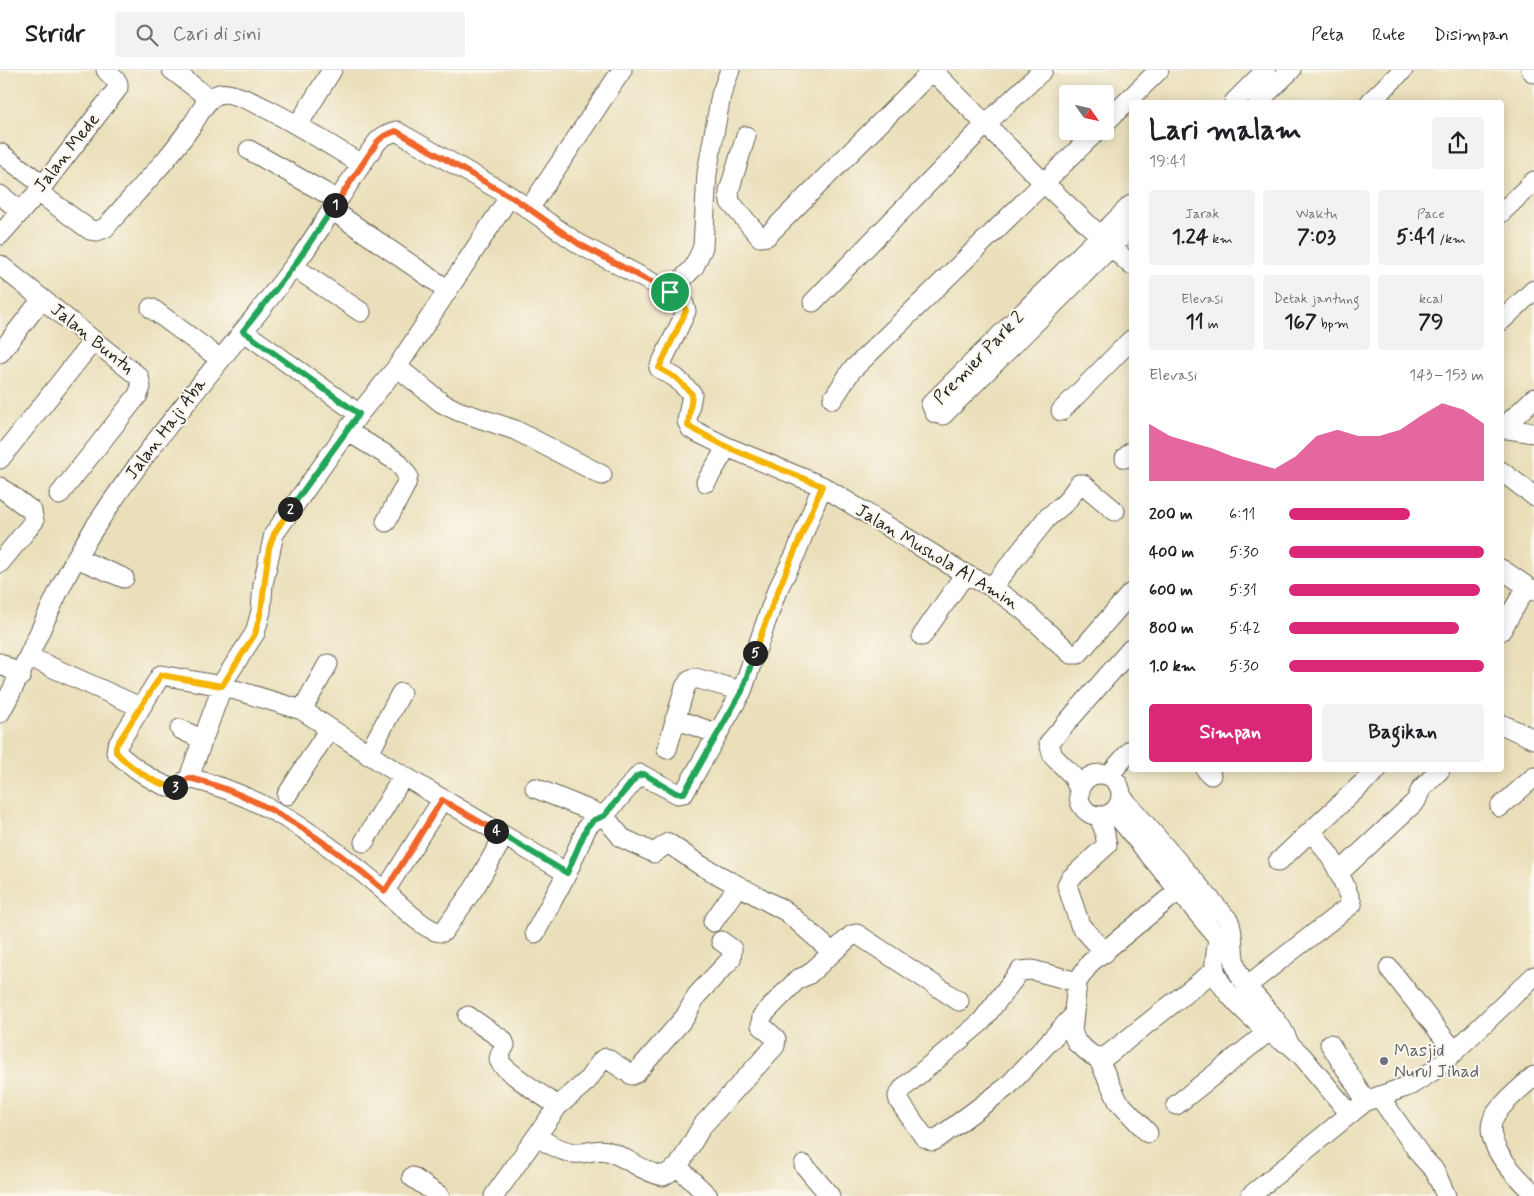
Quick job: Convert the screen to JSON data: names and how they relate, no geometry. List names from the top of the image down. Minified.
{"streets":{"street":["Jalan Mede","Jalan Buntu","Premier Park 2","Jalan Haji Aba","Jalan Mushola Al Amin"]},"places":["Masjid Nurul Jihad"],"north":"bottom right","page":{"header":"Stridr","search":"Cari di sini","nav":["Peta","Rute","Disimpan"],"heading":["Lari malam","19:41"],"stats":[["Jarak","1.24 km"],["Waktu","7:03"],["Pace","5:41 /km"],["Elevasi","11 m"],["Detak jantung","167 bpm"],["kcal","79"]],"pins":["1","2","5","3","4"],"chart":["Elevasi","143–153 m"],"list":[{"name":"200 m","note":"6:11"},{"name":"400 m","note":"5:30"},{"name":"600 m","note":"5:31"},{"name":"800 m","note":"5:42"},{"name":"1.0 km","note":"5:30"}],"buttons":["Simpan","Bagikan"]}}
